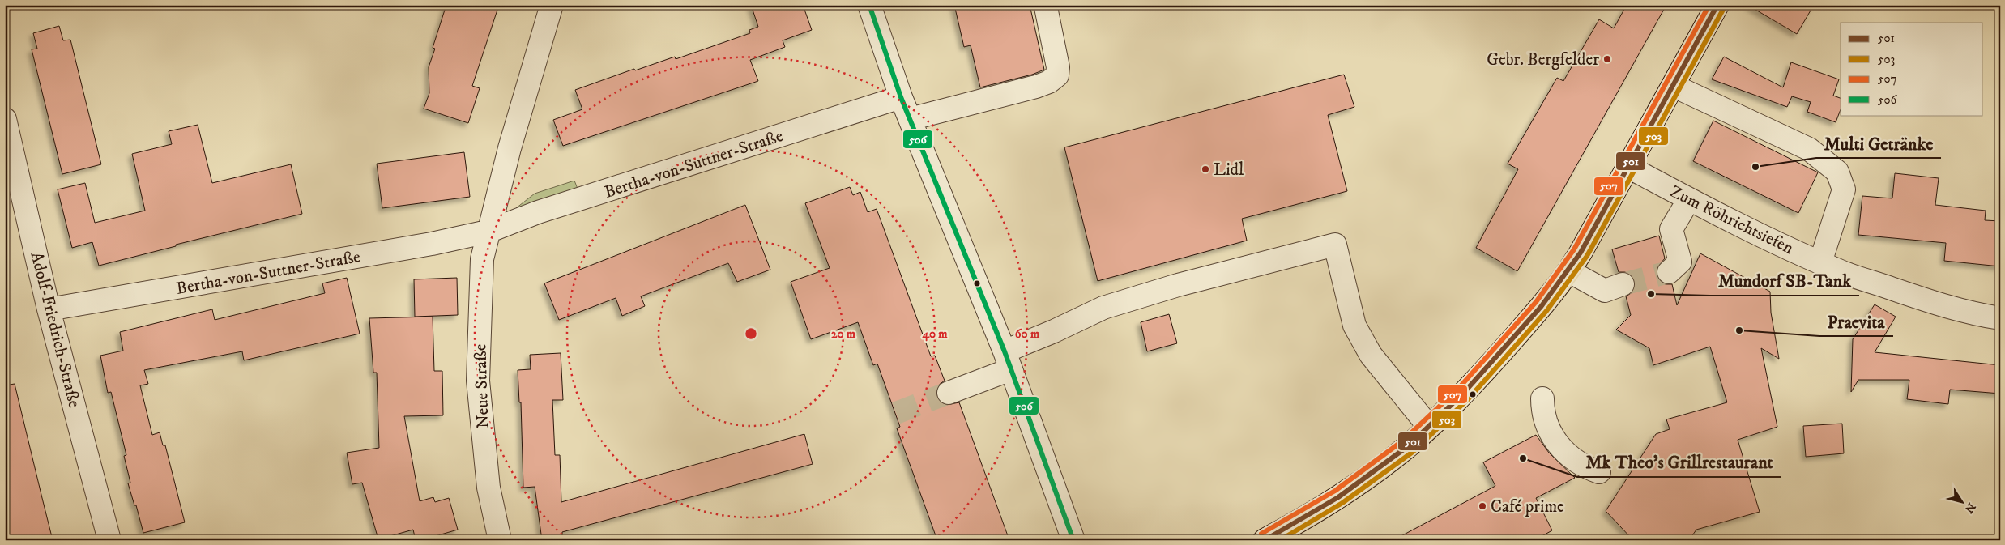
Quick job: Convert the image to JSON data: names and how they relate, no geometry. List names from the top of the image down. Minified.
{"streets":{"street":["Bertha-von-Suttner-Straße","Zum Röhrichtsiefen","Adolf-Friedrich-Straße","Neue Straße"]},"crossings":[["Bertha-von-Suttner-Straße","Adolf-Friedrich-Straße"],["Bertha-von-Suttner-Straße","Neue Straße"]],"places":["Gebr. Bergfelder","Multi Getränke","Lidl","Mundorf SB-Tank","Praevita","Mk Theo's Grillrestaurant","Café prime"],"lines":["transit line 501","transit line 507","transit line 506","transit line 503"],"legend":["501","503","507","506"],"north":"bottom right","rings":["20 m","40 m","60 m"]}
